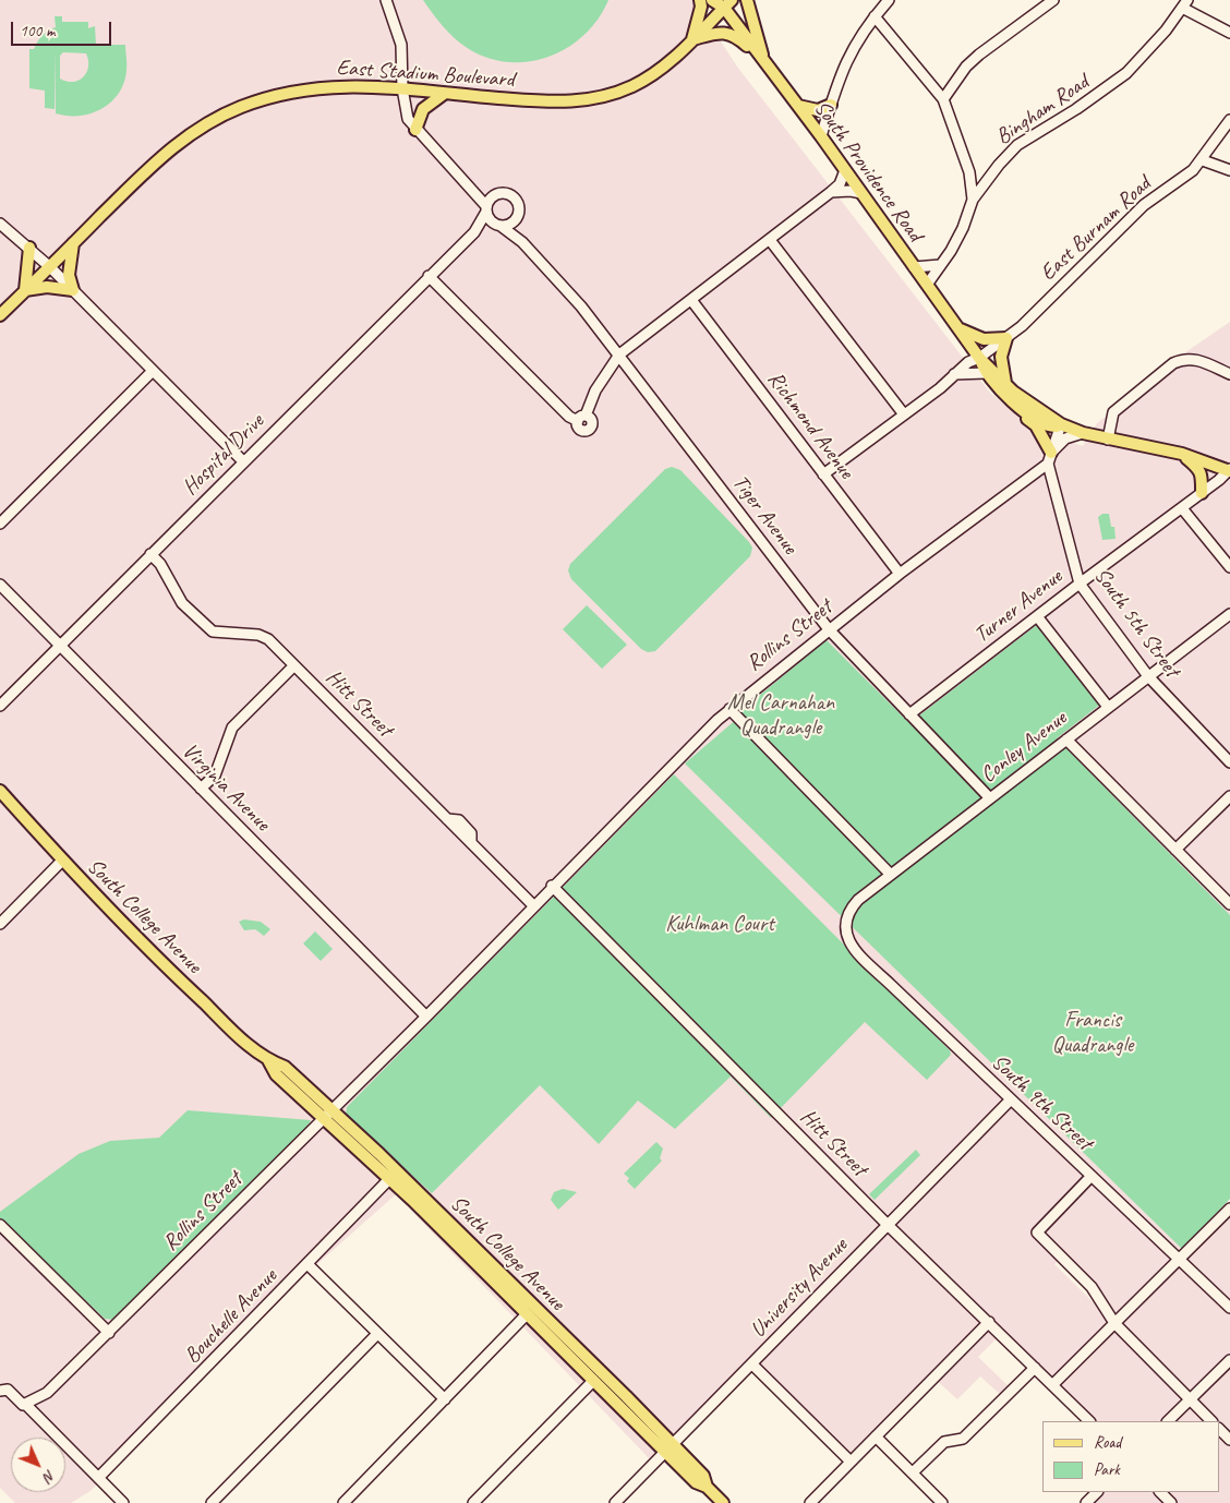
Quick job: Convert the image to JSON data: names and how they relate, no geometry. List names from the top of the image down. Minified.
{"streets":{"main road":["East Stadium Boulevard","South Providence Road","South College Avenue"],"street":["Bingham Road","East Burnam Road","Richmond Avenue","Hospital Drive","Tiger Avenue","Turner Avenue","South 5th Street","Rollins Street","Hitt Street","Conley Avenue","Virginia Avenue","South 9th Street","University Avenue","Bouchelle Avenue"]},"crossings":[["East Stadium Boulevard","South Providence Road"],["Bingham Road","South Providence Road"],["South Providence Road","East Burnam Road"],["South Providence Road","Turner Avenue"],["East Burnam Road","Richmond Avenue"],["Richmond Avenue","Rollins Street"],["Hospital Drive","Tiger Avenue"],["Hospital Drive","Hitt Street"],["Hospital Drive","Virginia Avenue"],["Tiger Avenue","Turner Avenue"],["Tiger Avenue","Rollins Street"],["Tiger Avenue","Conley Avenue"],["Turner Avenue","South 5th Street"],["South 5th Street","Rollins Street"],["South 5th Street","Conley Avenue"],["Rollins Street","Hitt Street"],["Rollins Street","Virginia Avenue"],["Rollins Street","South College Avenue"],["Hitt Street","University Avenue"],["Conley Avenue","South 9th Street"],["South College Avenue","University Avenue"],["South College Avenue","Bouchelle Avenue"],["South 9th Street","University Avenue"]],"parks":["Mel Carnahan Quadrangle","Kuhlman Court","Francis Quadrangle"],"legend":["Road","Park"],"scale_bar":"100 m","north":"bottom right"}
